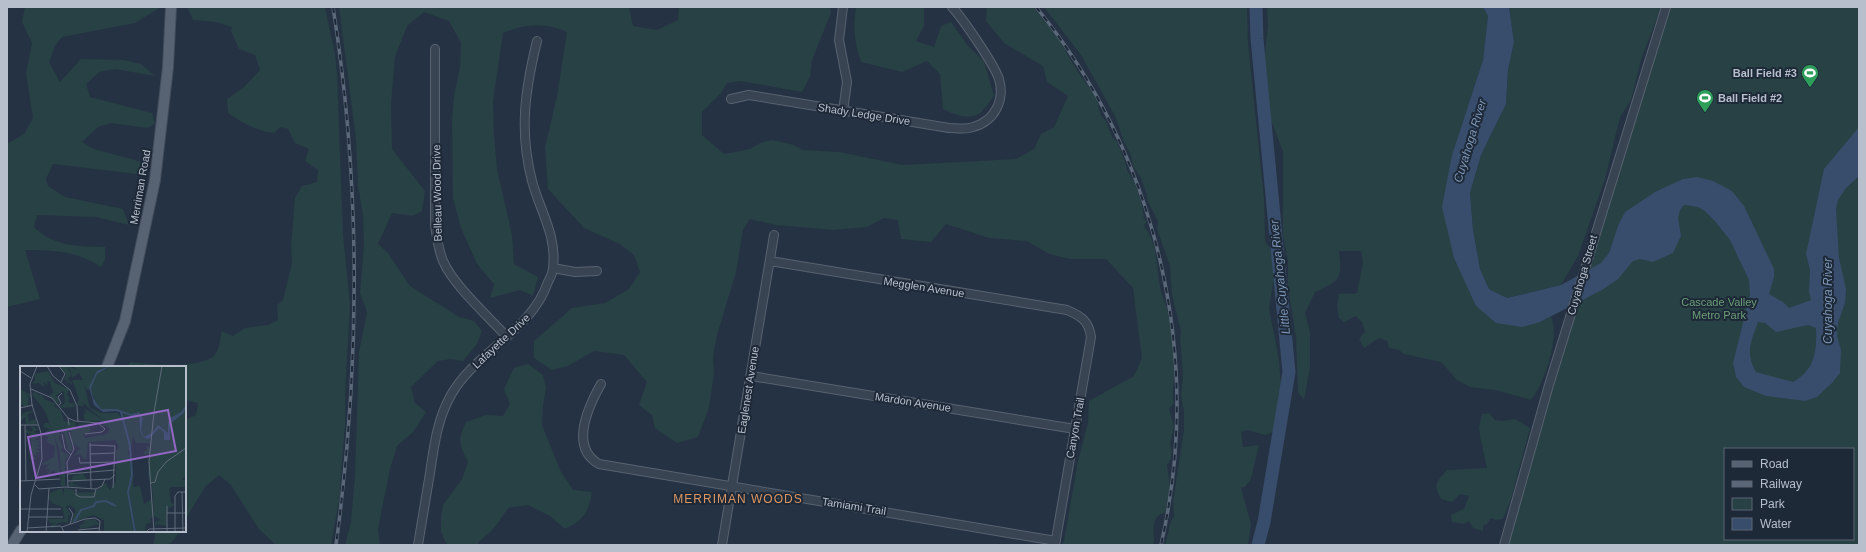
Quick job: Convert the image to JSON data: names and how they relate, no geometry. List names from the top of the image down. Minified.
{"streets":{"main road":["Merriman Road"],"street":["Shady Ledge Drive","Belleau Wood Drive","Cuyahoga Street","Megglen Avenue","Lafayette Drive","Eaglenest Avenue","Mardon Avenue","Canyon Trail","Tamiami Trail"]},"crossings":[["Belleau Wood Drive","Lafayette Drive"],["Megglen Avenue","Eaglenest Avenue"],["Megglen Avenue","Canyon Trail"],["Eaglenest Avenue","Mardon Avenue"],["Eaglenest Avenue","Tamiami Trail"],["Mardon Avenue","Canyon Trail"],["Canyon Trail","Tamiami Trail"]],"districts":["MERRIMAN WOODS"],"water":["Cuyahoga River","Little Cuyahoga River"],"parks":["Cascade Valley Metro Park"],"places":{"sports":["Ball Field #3","Ball Field #2"]},"legend":["Road","Railway","Park","Water"]}
